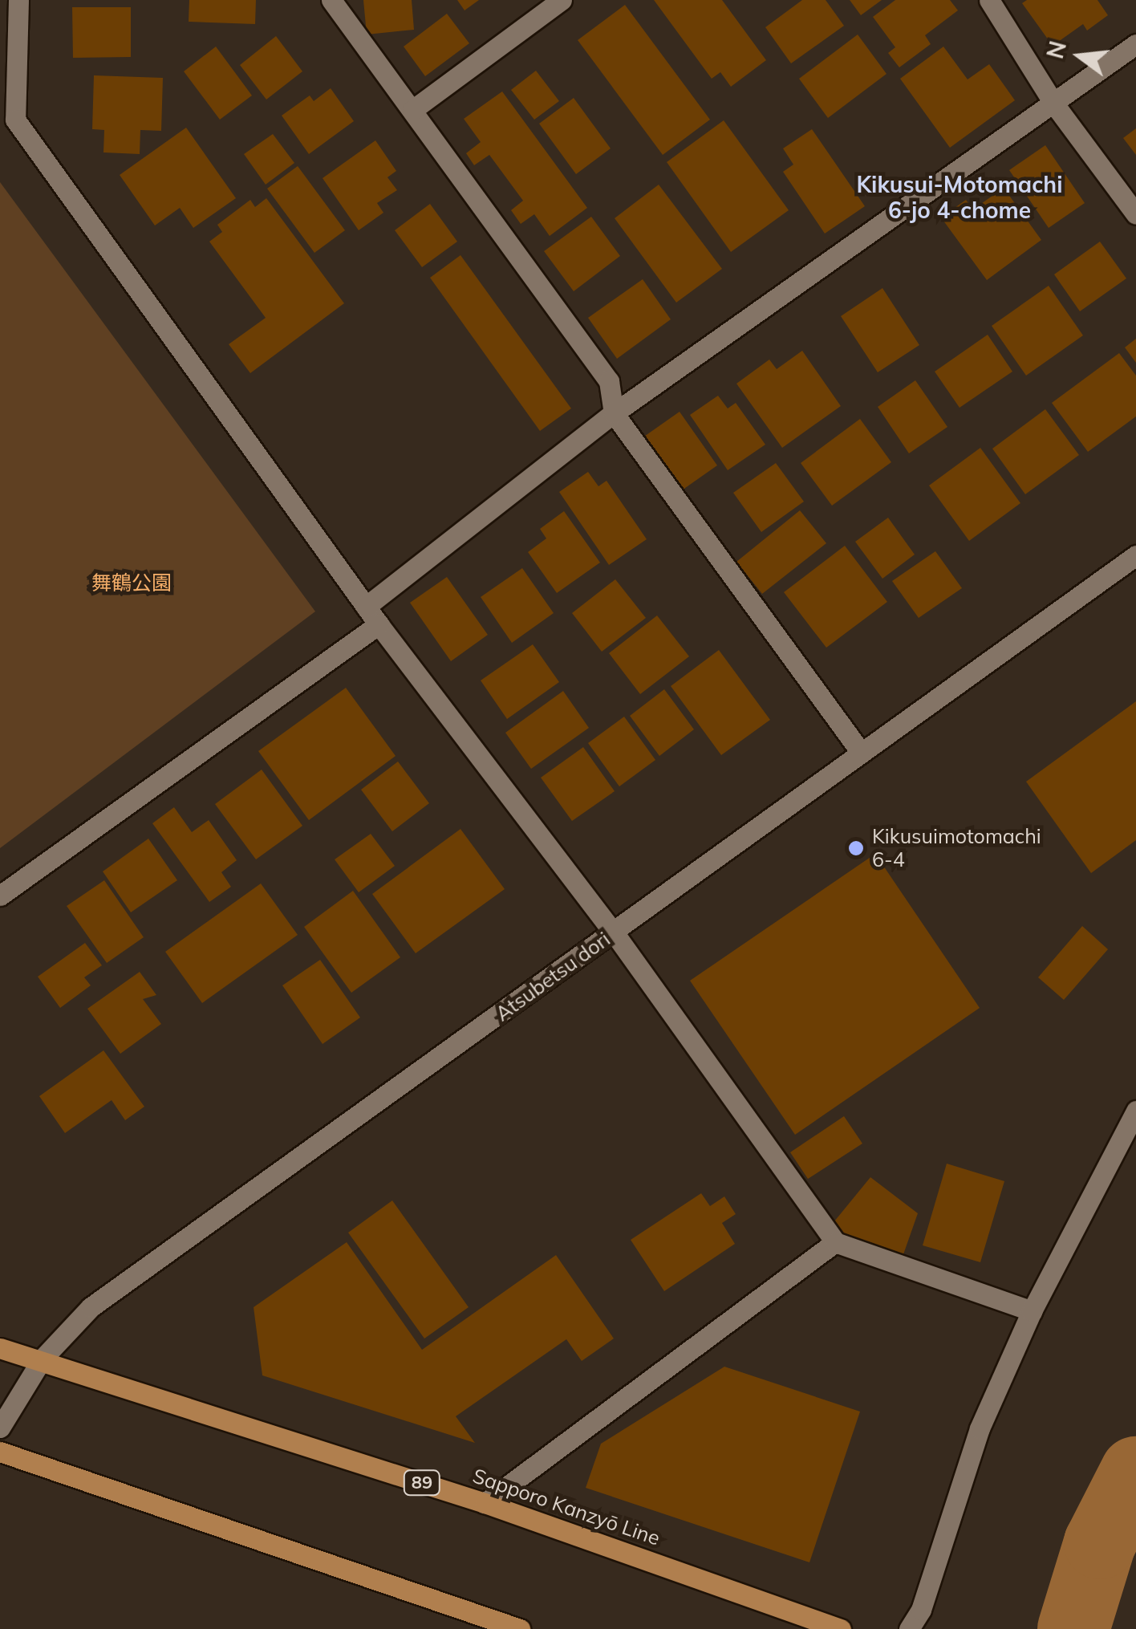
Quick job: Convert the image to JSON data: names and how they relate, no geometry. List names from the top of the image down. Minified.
{"streets":{"main road":["89","Sapporo Kanzyō Line"],"street":["Atsubetsu dori"]},"crossings":[["Atsubetsu dori","Sapporo Kanzyō Line"]],"districts":["Kikusui-Motomachi 6-jo 4-chome"],"parks":["舞鶴公園"],"places":["Kikusuimotomachi 6-4"],"north":"left"}
